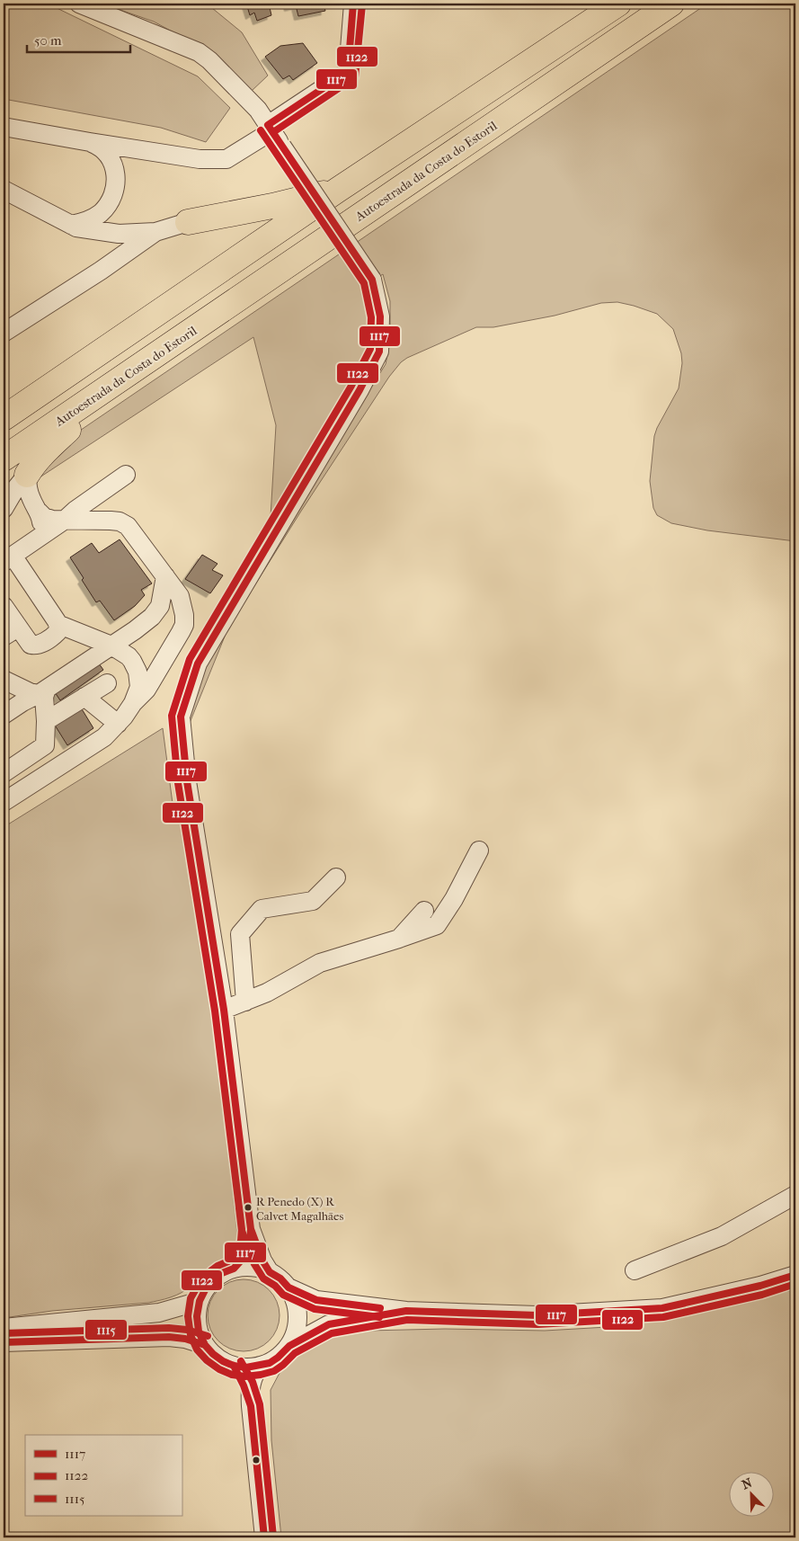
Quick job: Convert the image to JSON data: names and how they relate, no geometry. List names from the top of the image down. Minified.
{"streets":{"highway":["Autoestrada da Costa do Estoril"]},"places":["R Penedo (X) R Calvet Magalhães"],"lines":["transit line 1117","transit line 1122","transit line 1115"],"legend":["1117","1122","1115"],"scale_bar":"50 m","north":"top left"}
